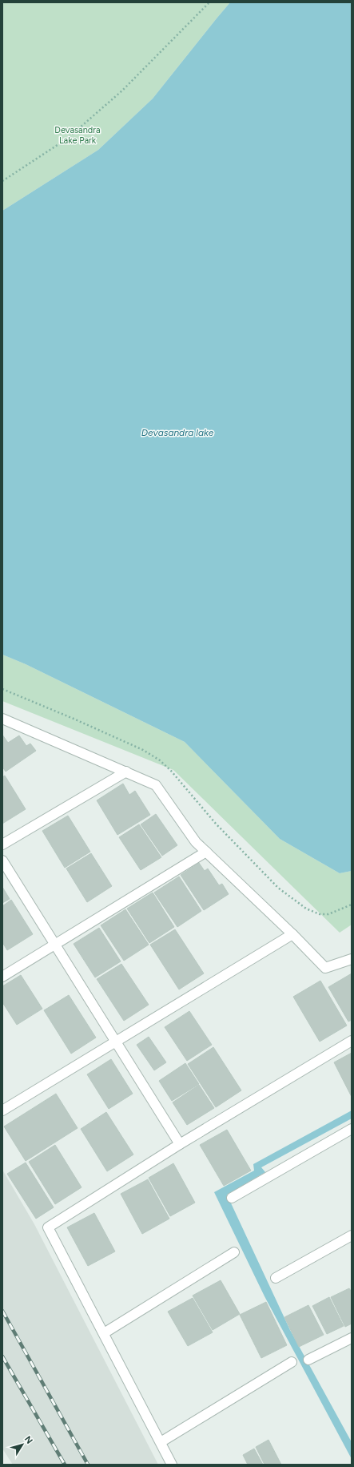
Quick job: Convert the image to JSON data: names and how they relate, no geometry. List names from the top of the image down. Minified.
{"water":["Devasandra lake"],"parks":["Devasandra Lake Park"],"north":"top right"}
